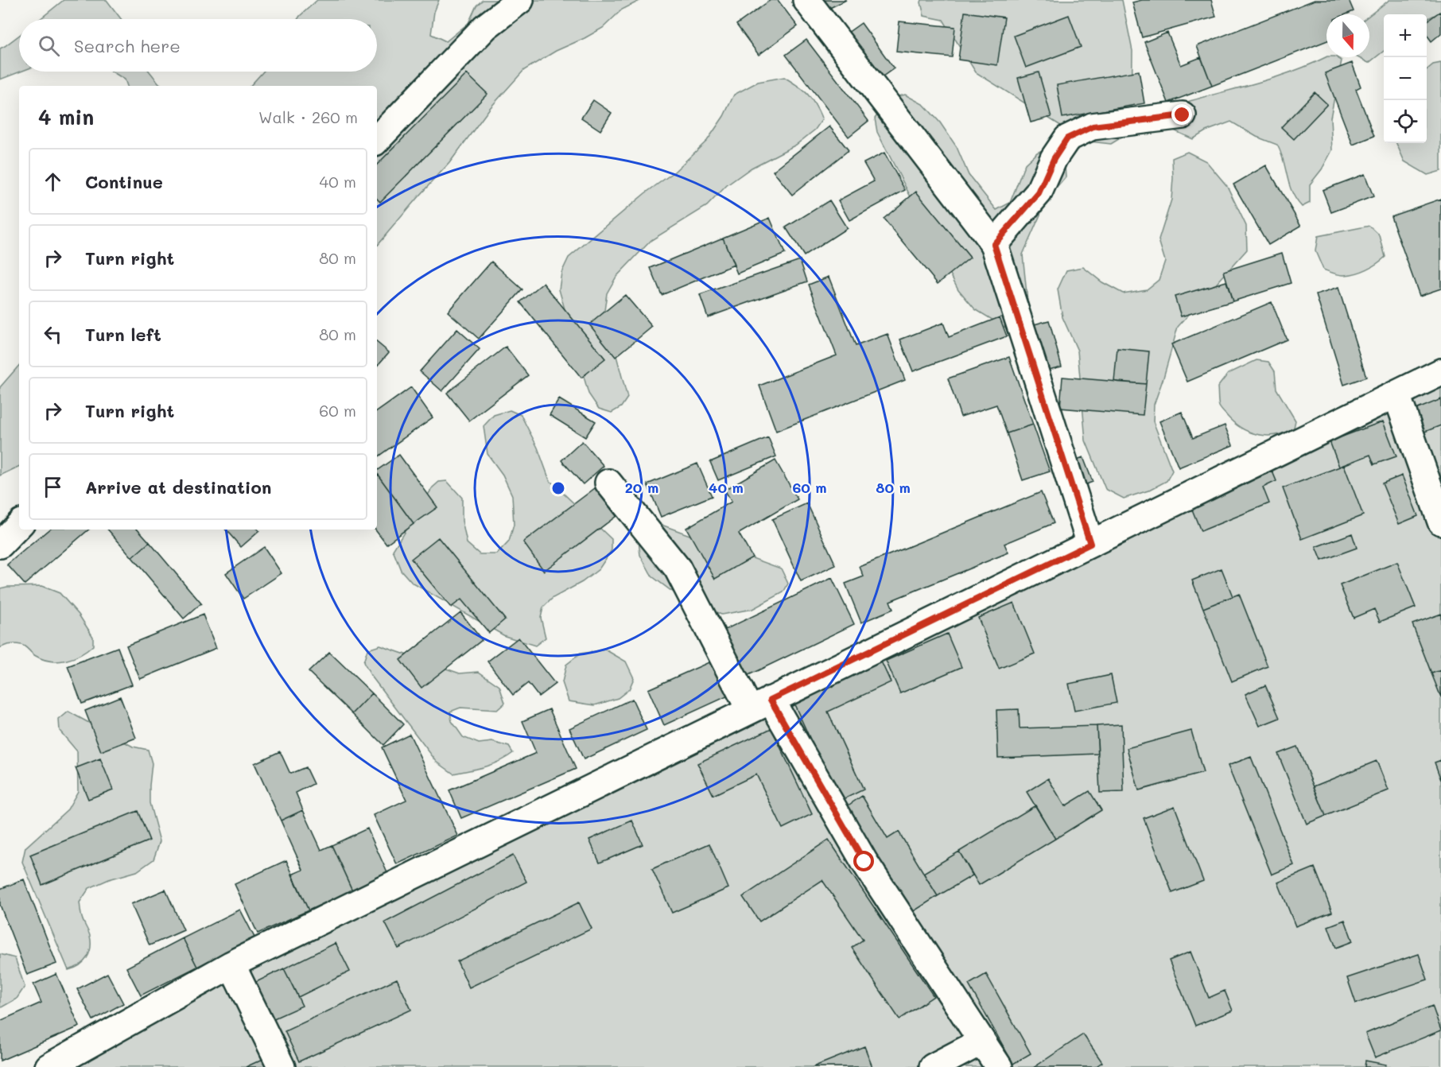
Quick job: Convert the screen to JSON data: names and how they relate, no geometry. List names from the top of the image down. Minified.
{"north":"bottom","page":{"map_buttons":["+","−"],"search":"Search here","heading":["4 min","Walk · 260 m"],"list":[["Continue","40 m"],["Turn right","80 m"],["Turn left","80 m"],["Turn right","60 m"],"Arrive at destination"]},"rings":["20 m","40 m","60 m","80 m"]}
